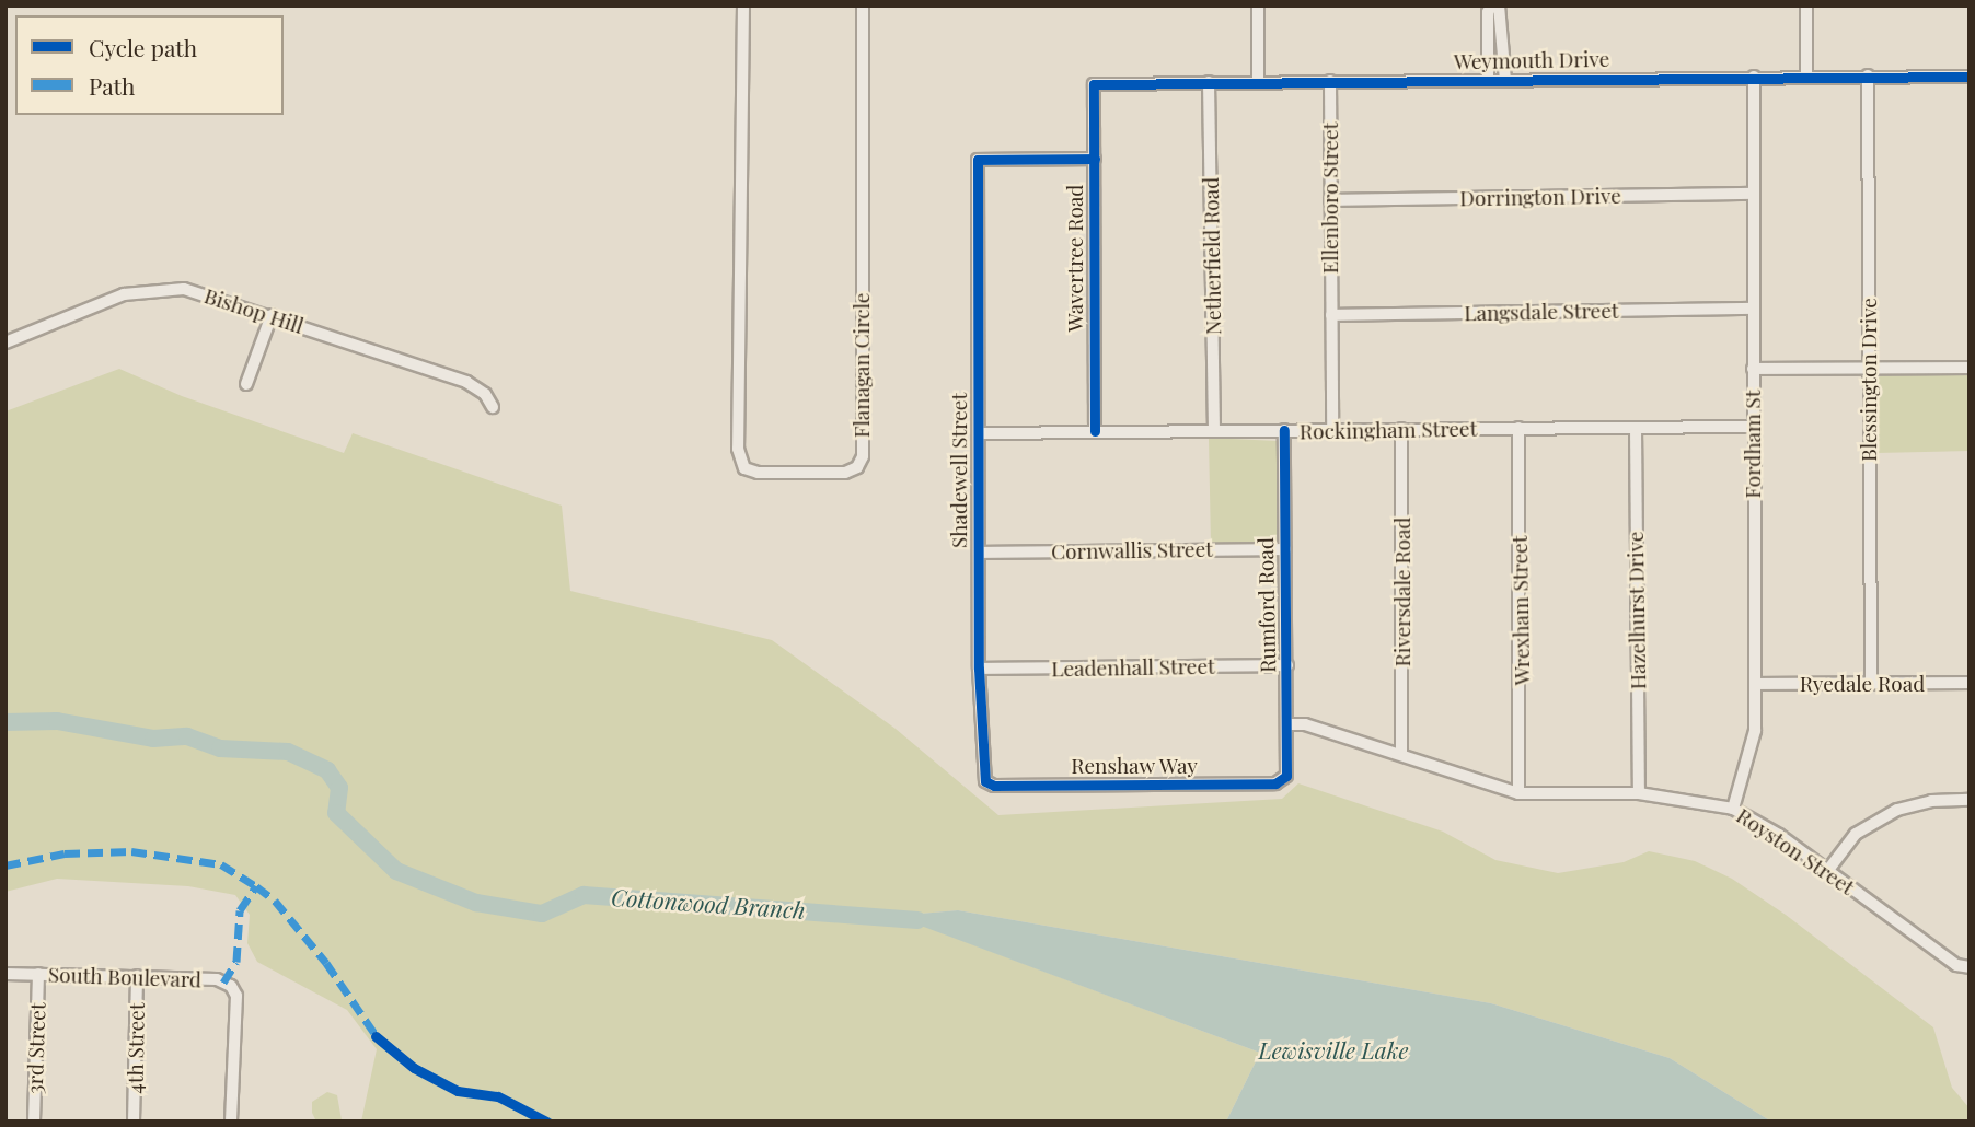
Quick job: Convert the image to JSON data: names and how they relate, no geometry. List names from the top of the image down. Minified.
{"streets":{"street":["Weymouth Drive","Dorrington Drive","Ellenboro Street","Netherfield Road","Wavertree Road","Bishop Hill","Langsdale Street","Flanagan Circle","Blessington Drive","Rockingham Street","Fordham St","Shadewell Street","Cornwallis Street","Riversdale Road","Rumford Road","Wrexham Street","Hazelhurst Drive","Leadenhall Street","Ryedale Road","Renshaw Way","Royston Street","South Boulevard","3rd Street","4th Street"]},"crossings":[["Weymouth Drive","Ellenboro Street"],["Weymouth Drive","Netherfield Road"],["Weymouth Drive","Wavertree Road"],["Weymouth Drive","Blessington Drive"],["Weymouth Drive","Fordham St"],["Dorrington Drive","Ellenboro Street"],["Dorrington Drive","Fordham St"],["Ellenboro Street","Langsdale Street"],["Ellenboro Street","Rockingham Street"],["Netherfield Road","Rockingham Street"],["Wavertree Road","Rockingham Street"],["Wavertree Road","Shadewell Street"],["Langsdale Street","Fordham St"],["Blessington Drive","Ryedale Road"],["Rockingham Street","Fordham St"],["Rockingham Street","Shadewell Street"],["Rockingham Street","Riversdale Road"],["Rockingham Street","Rumford Road"],["Rockingham Street","Wrexham Street"],["Rockingham Street","Hazelhurst Drive"],["Fordham St","Ryedale Road"],["Fordham St","Royston Street"],["Shadewell Street","Cornwallis Street"],["Shadewell Street","Leadenhall Street"],["Shadewell Street","Renshaw Way"],["Cornwallis Street","Rumford Road"],["Riversdale Road","Royston Street"],["Rumford Road","Leadenhall Street"],["Rumford Road","Renshaw Way"],["Rumford Road","Royston Street"],["Wrexham Street","Royston Street"],["Hazelhurst Drive","Royston Street"],["South Boulevard","3rd Street"],["South Boulevard","4th Street"]],"water":["Cottonwood Branch","Lewisville Lake"],"legend":["Cycle path","Path"]}
